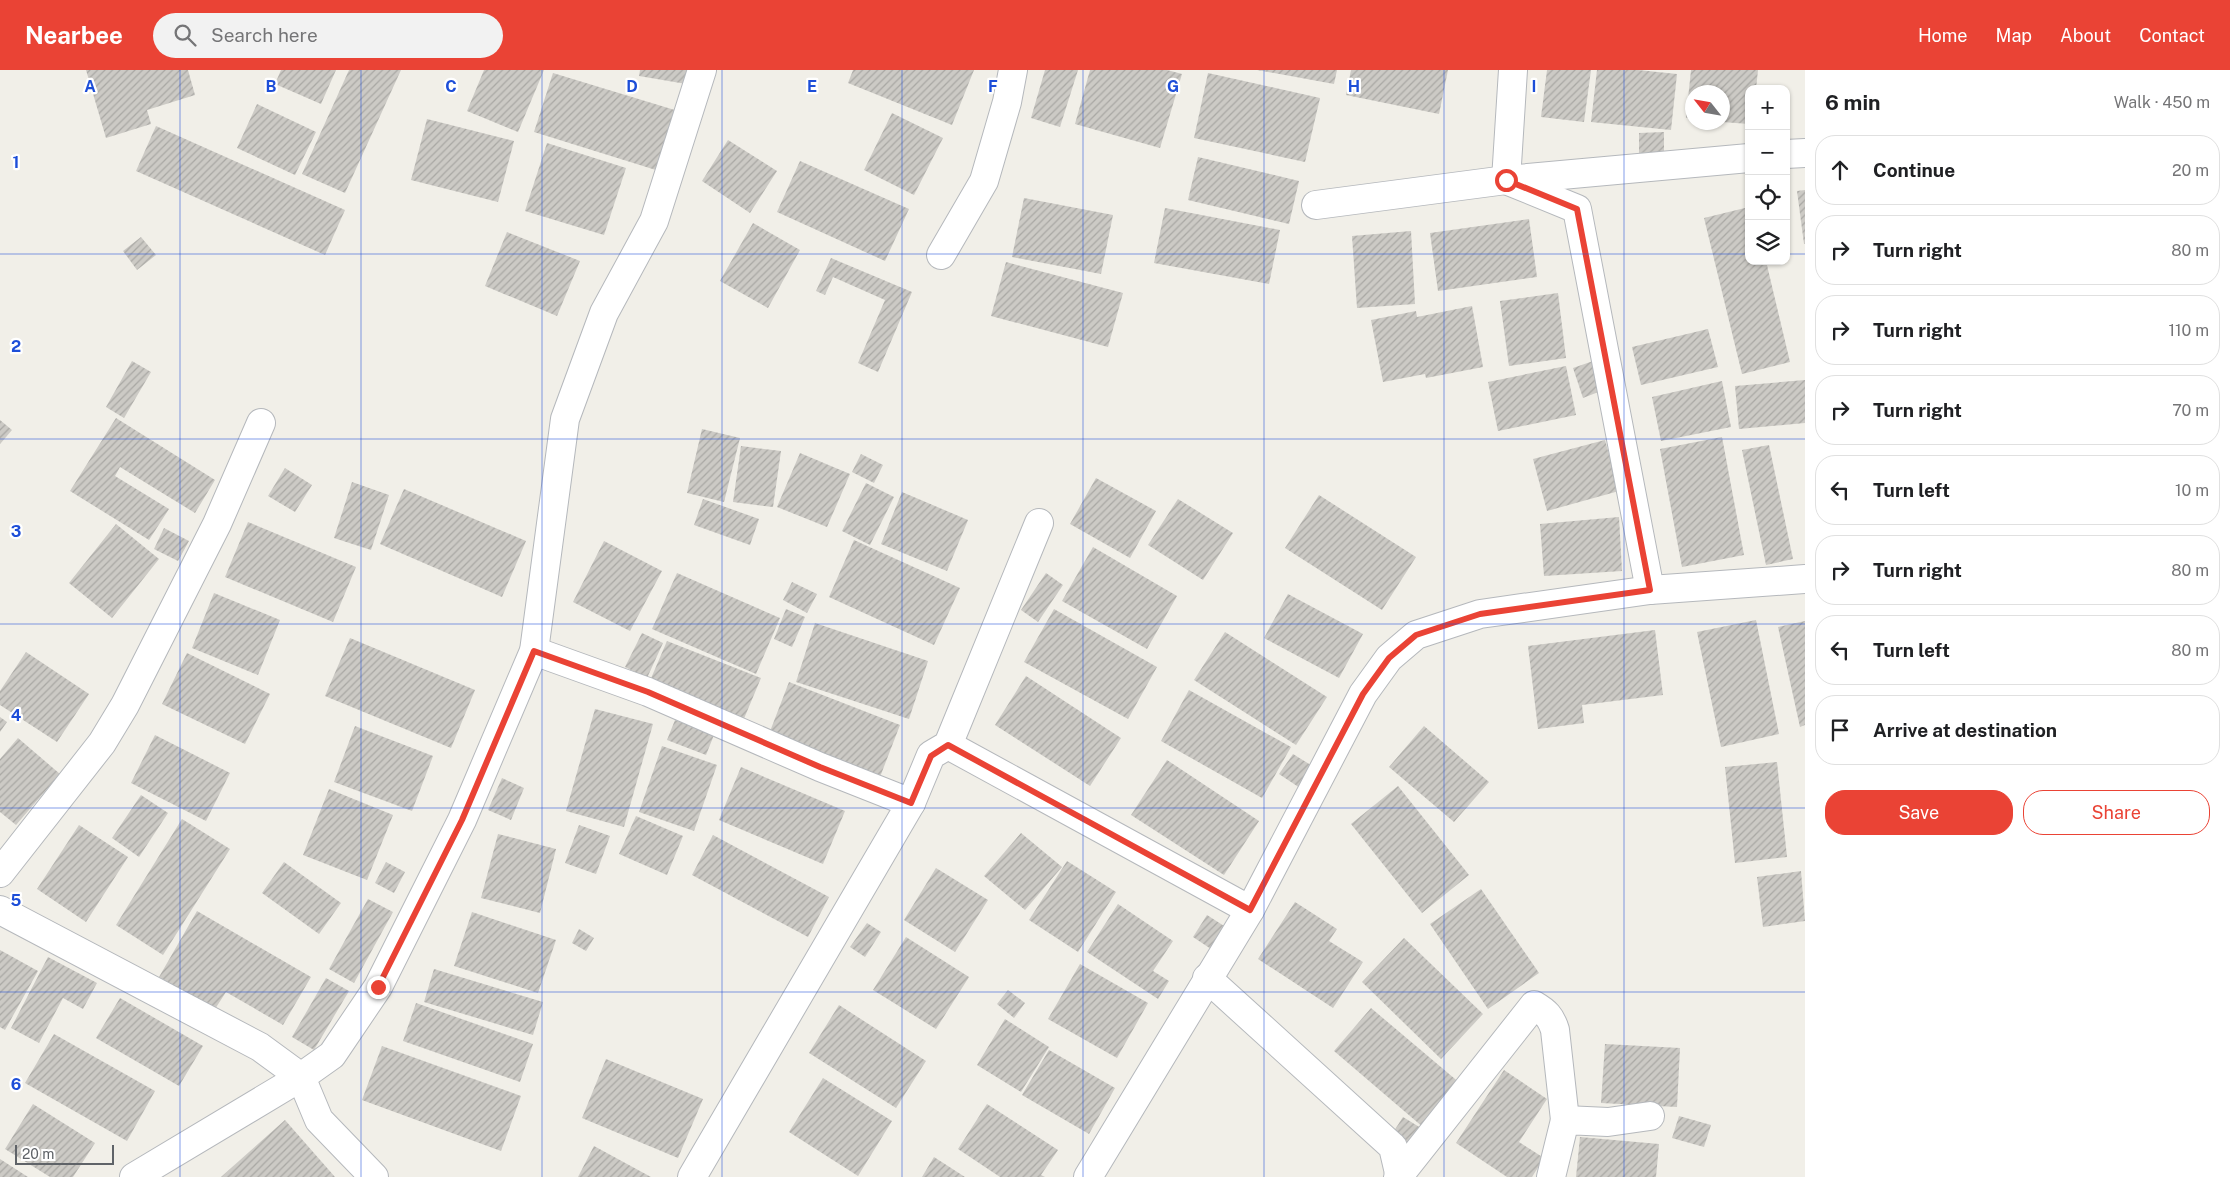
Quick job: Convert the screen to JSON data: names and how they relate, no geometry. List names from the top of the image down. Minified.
{"scale_bar":"20 m","north":"top left","page":{"header":"Nearbee","search":"Search here","nav":["Home","Map","About","Contact"],"heading":["6 min","Walk · 450 m"],"map_buttons":["+","−"],"list":[["Continue","20 m"],["Turn right","80 m"],["Turn right","110 m"],["Turn right","70 m"],["Turn left","10 m"],["Turn right","80 m"],["Turn left","80 m"],"Arrive at destination"],"buttons":["Save","Share"],"scale":"20 m"},"grid":{"columns":["A","B","C","D","E","F","G","H","I"],"rows":["1","2","3","4","5","6"]}}
